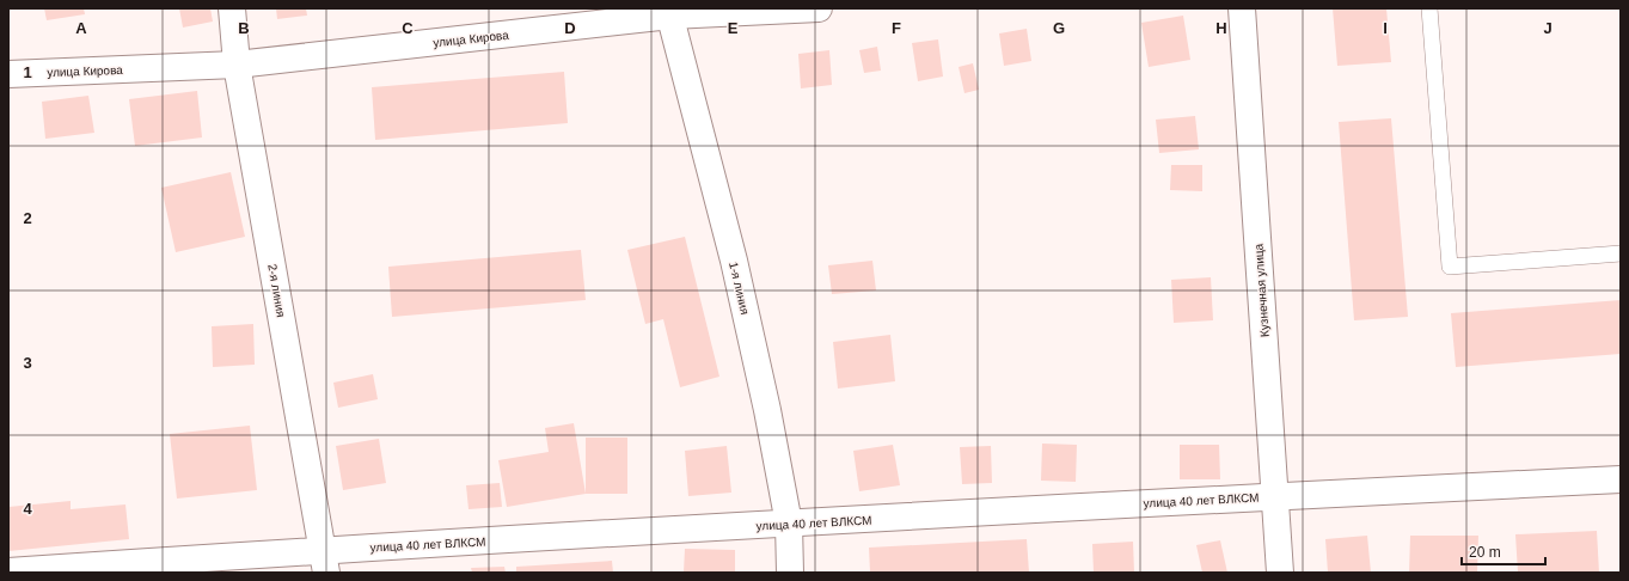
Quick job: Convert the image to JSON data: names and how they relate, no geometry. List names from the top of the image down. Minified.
{"streets":{"street":["улица Кирова","1-я линия","2-я линия","Кузнечная улица","улица 40 лет ВЛКСМ"]},"crossings":[["улица Кирова","1-я линия"],["улица Кирова","2-я линия"],["1-я линия","улица 40 лет ВЛКСМ"],["2-я линия","улица 40 лет ВЛКСМ"],["Кузнечная улица","улица 40 лет ВЛКСМ"]],"scale_bar":"20 m","grid":{"columns":["A","B","C","D","E","F","G","H","I","J"],"rows":["1","2","3","4"]}}
